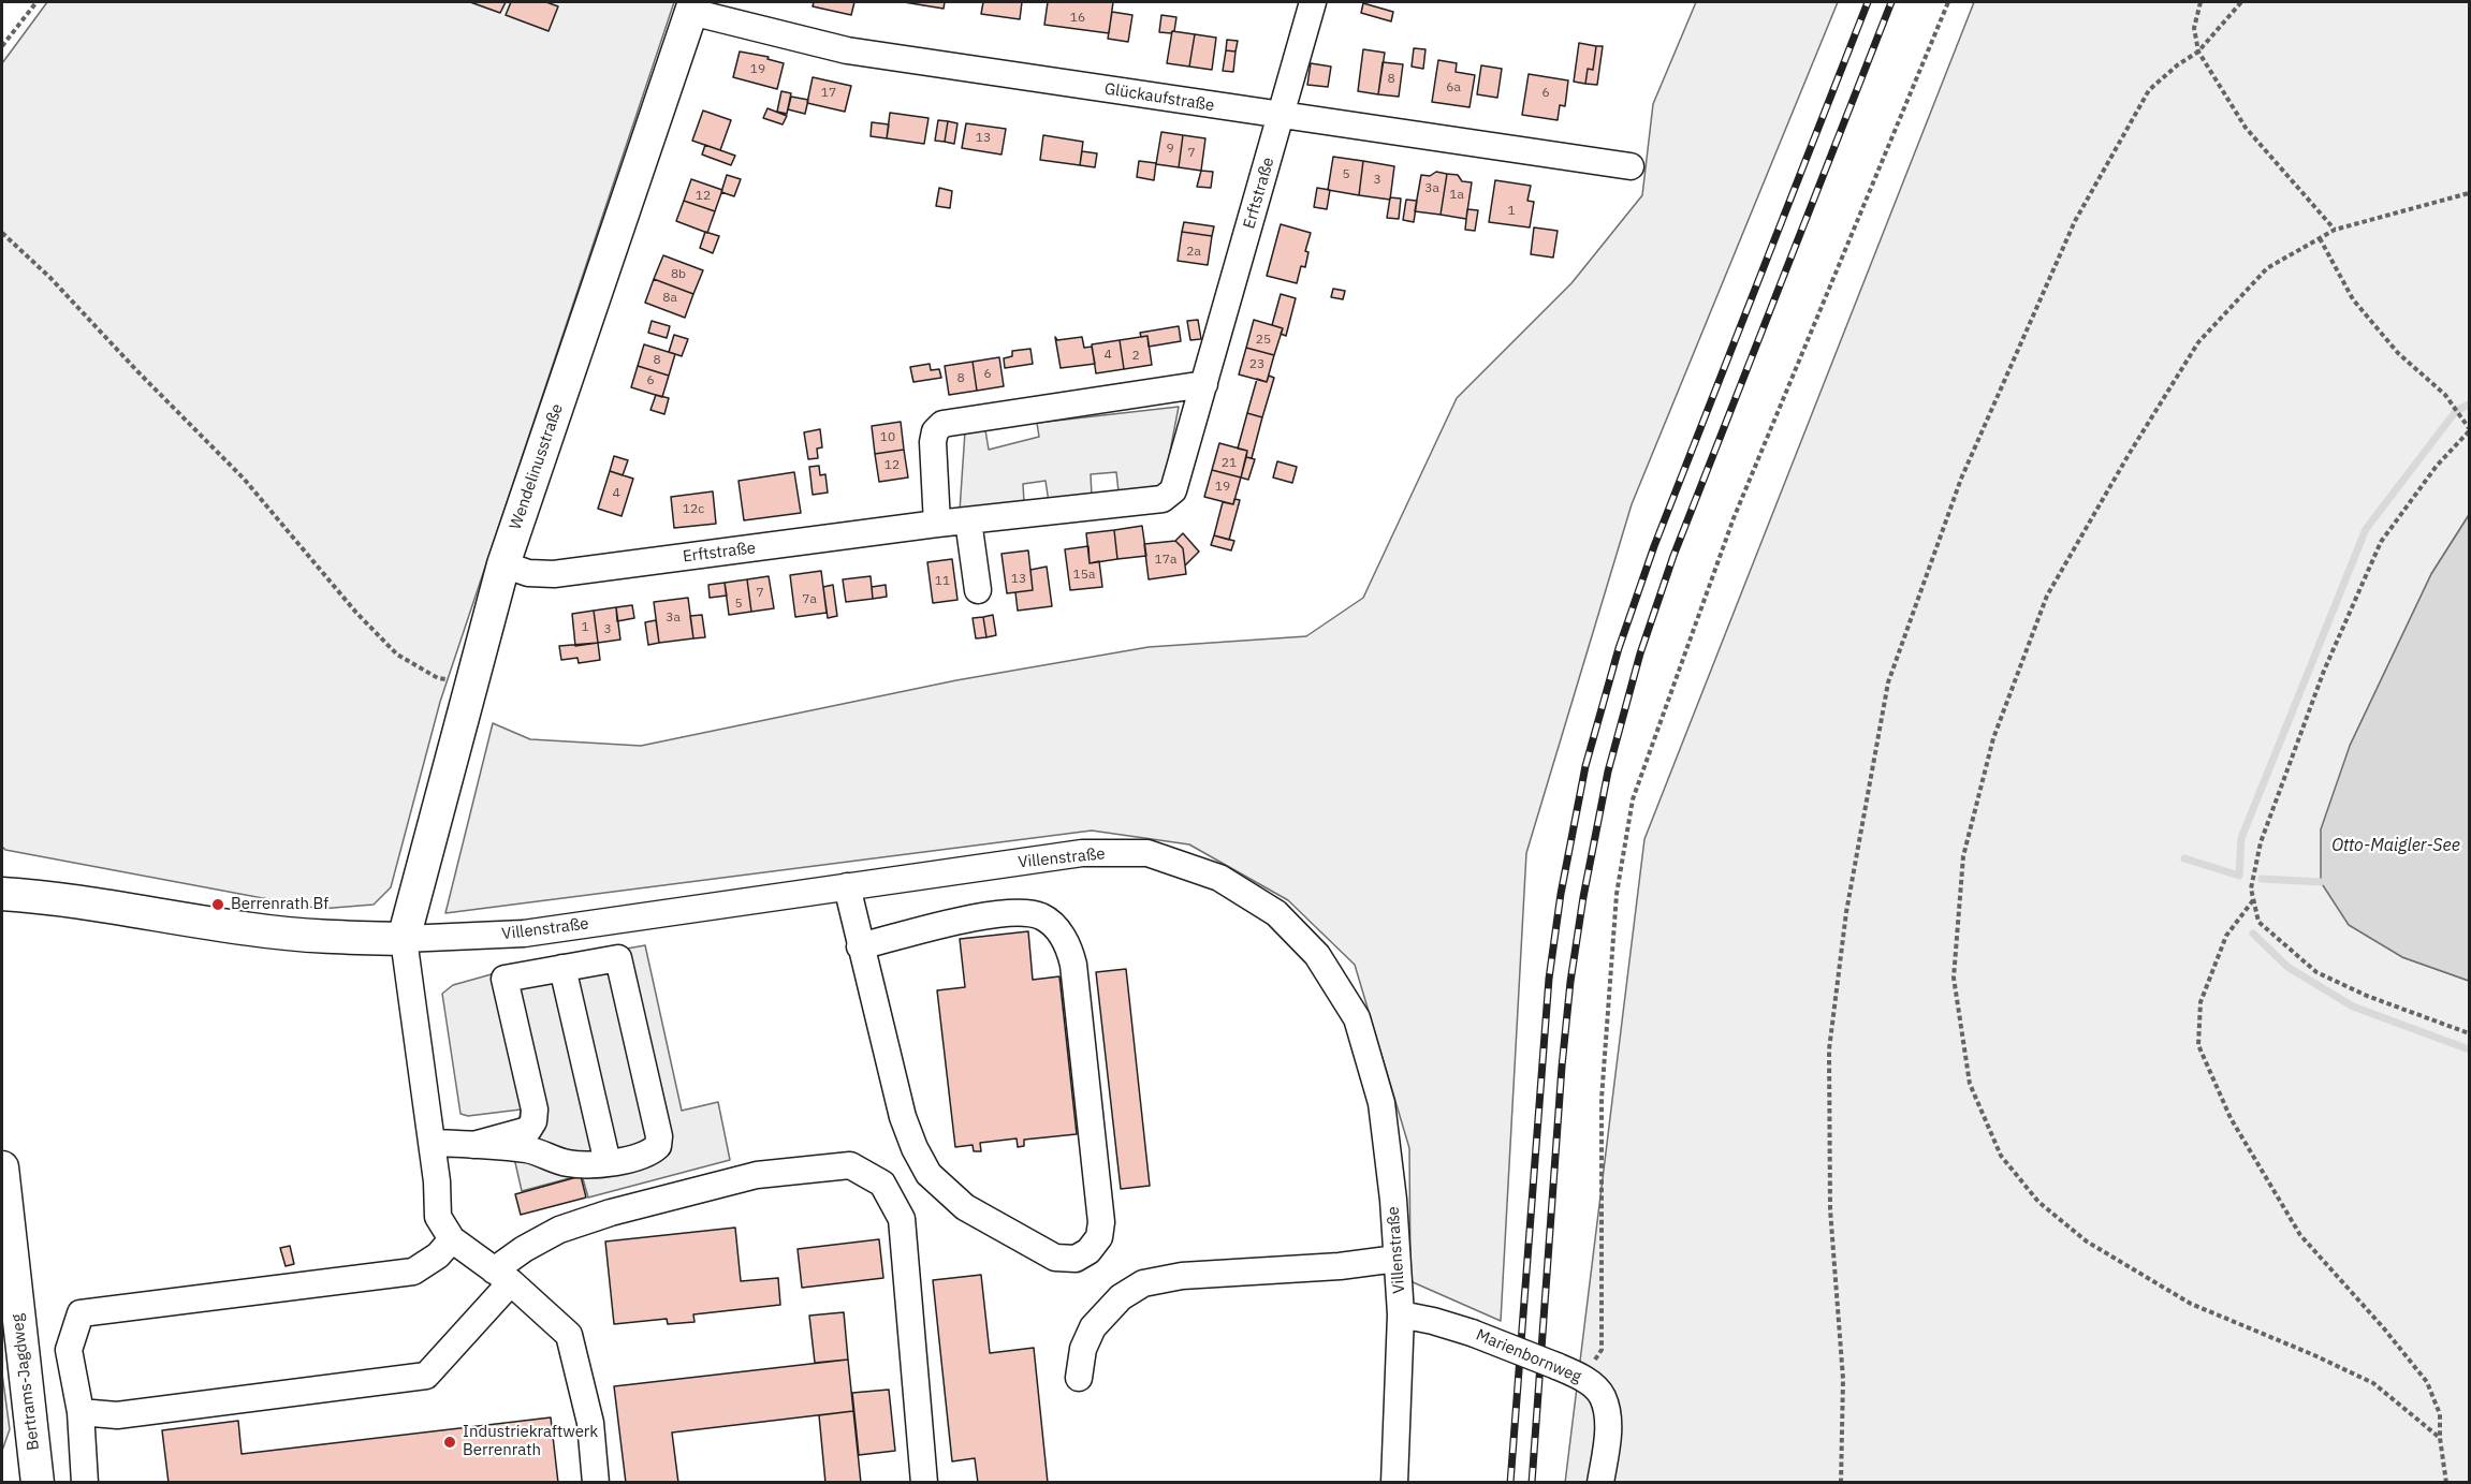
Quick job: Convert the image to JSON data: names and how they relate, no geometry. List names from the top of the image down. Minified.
{"streets":{"main road":["Wendelinusstraße","Villenstraße","Bertrams-Jagdweg"],"street":["Glückaufstraße","Erftstraße","Marienbornweg"]},"crossings":[["Glückaufstraße","Erftstraße"],["Glückaufstraße","Wendelinusstraße"],["Erftstraße","Wendelinusstraße"],["Wendelinusstraße","Villenstraße"],["Villenstraße","Marienbornweg"]],"water":["Otto-Maigler-See"],"places":["Berrenrath Bf","Industriekraftwerk Berrenrath"],"house_numbers":["16","19","8","6a","17","6","13","9","7","5","3","3a","1a","12","1","2a","8b","8a","25","4","2","8","23","6","8","6","10","21","12","19","4","12c","17a","15a","13","11","7","7a","5","3a","1","3"]}
